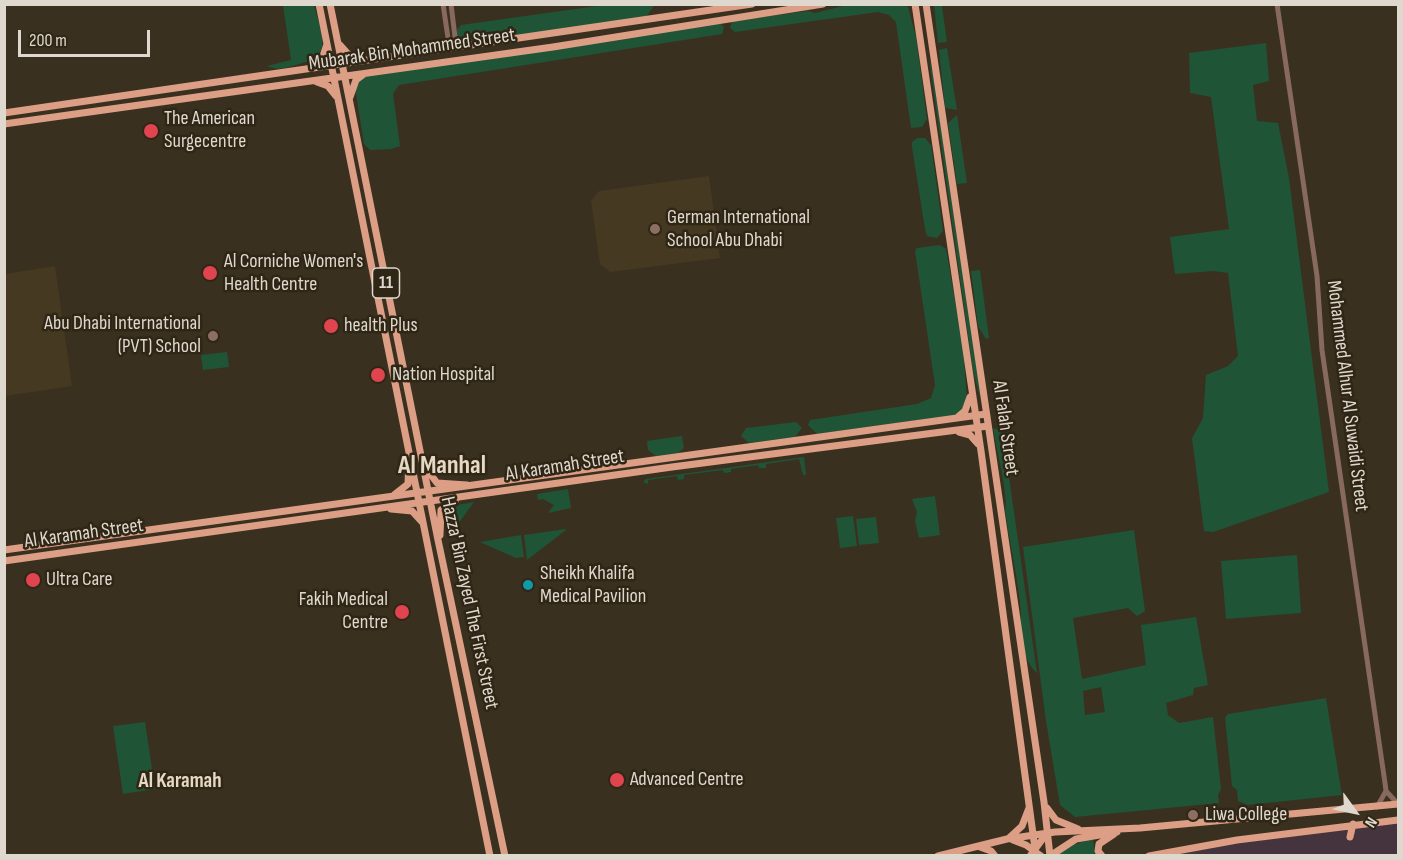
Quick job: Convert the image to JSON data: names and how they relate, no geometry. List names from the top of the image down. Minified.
{"streets":{"main road":["Mubarak Bin Mohammed Street","11","Al Falah Street","Al Karamah Street","Hazza' Bin Zayed The First Street"],"street":["Mohammed Alhur Al Suwaidi Street"]},"crossings":[["Mubarak Bin Mohammed Street","Hazza' Bin Zayed The First Street"],["Al Falah Street","Al Karamah Street"],["Al Karamah Street","Hazza' Bin Zayed The First Street"]],"districts":["Al Manhal","Al Karamah"],"places":["The American Surgecentre","German International School Abu Dhabi","Al Corniche Women's Health Centre","health Plus","Abu Dhabi International (PVT) School","Nation Hospital","Ultra Care","Sheikh Khalifa Medical Pavilion","Fakih Medical Centre","Advanced Centre","Liwa College"],"scale_bar":"200 m","north":"bottom right"}
